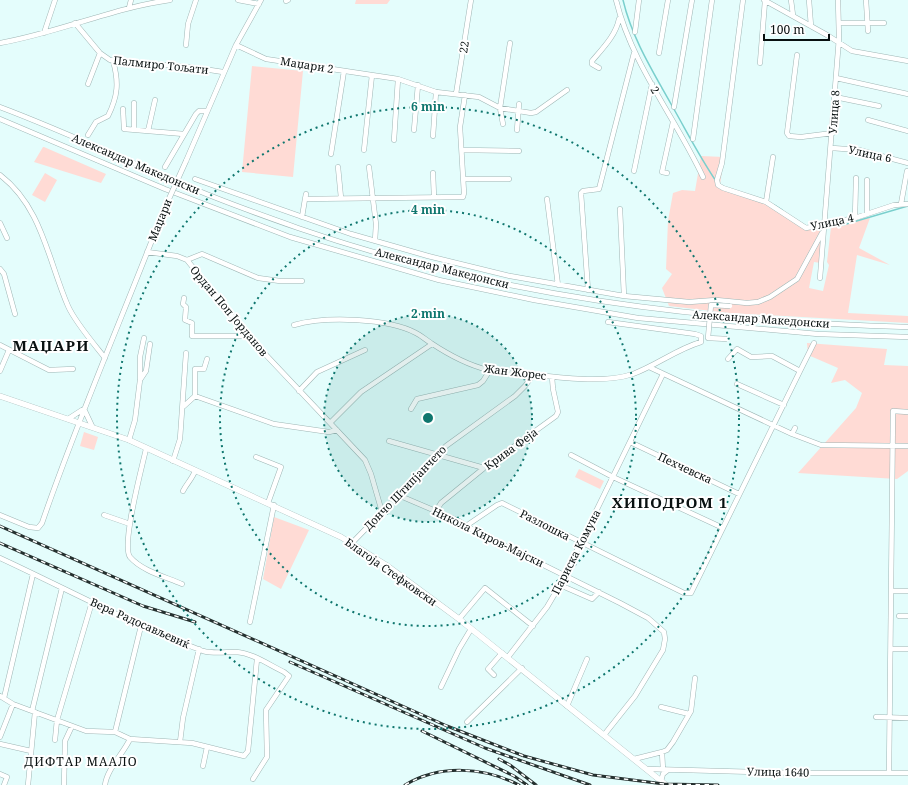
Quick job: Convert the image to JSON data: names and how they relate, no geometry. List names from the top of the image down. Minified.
{"streets":{"main road":["Благоја Стефковски"],"street":["22","Палмиро Тољати","Маџари 2","2","Улица 8","Улица 6","Александар Македонски","Маџари","Улица 4","Ордан Поп Јорданов","Жан Жорес","Крива Феја","Пехчевска","Дончо Штипјанчето","Разлошка","Никола Киров-Мајски","Париска Комуна","Вера Радосављевиќ","Улица 1640"]},"crossings":[["Палмиро Тољати","Маџари"],["Маџари 2","Маџари"],["Улица 8","Улица 6"],["Улица 8","Улица 4"],["Маџари","Ордан Поп Јорданов"],["Маџари","Благоја Стефковски"],["Ордан Поп Јорданов","Дончо Штипјанчето"],["Жан Жорес","Крива Феја"],["Жан Жорес","Дончо Штипјанчето"],["Крива Феја","Никола Киров-Мајски"],["Пехчевска","Париска Комуна"],["Дончо Штипјанчето","Никола Киров-Мајски"],["Дончо Штипјанчето","Благоја Стефковски"],["Разлошка","Никола Киров-Мајски"],["Разлошка","Париска Комуна"],["Никола Киров-Мајски","Париска Комуна"],["Никола Киров-Мајски","Благоја Стефковски"],["Париска Комуна","Благоја Стефковски"],["Благоја Стефковски","Улица 1640"]],"districts":["МАЏАРИ","ХИПОДРОМ 1","ДИФТАР МААЛО"],"scale_bar":"100 m","rings":["6 min","4 min","2 min"]}
